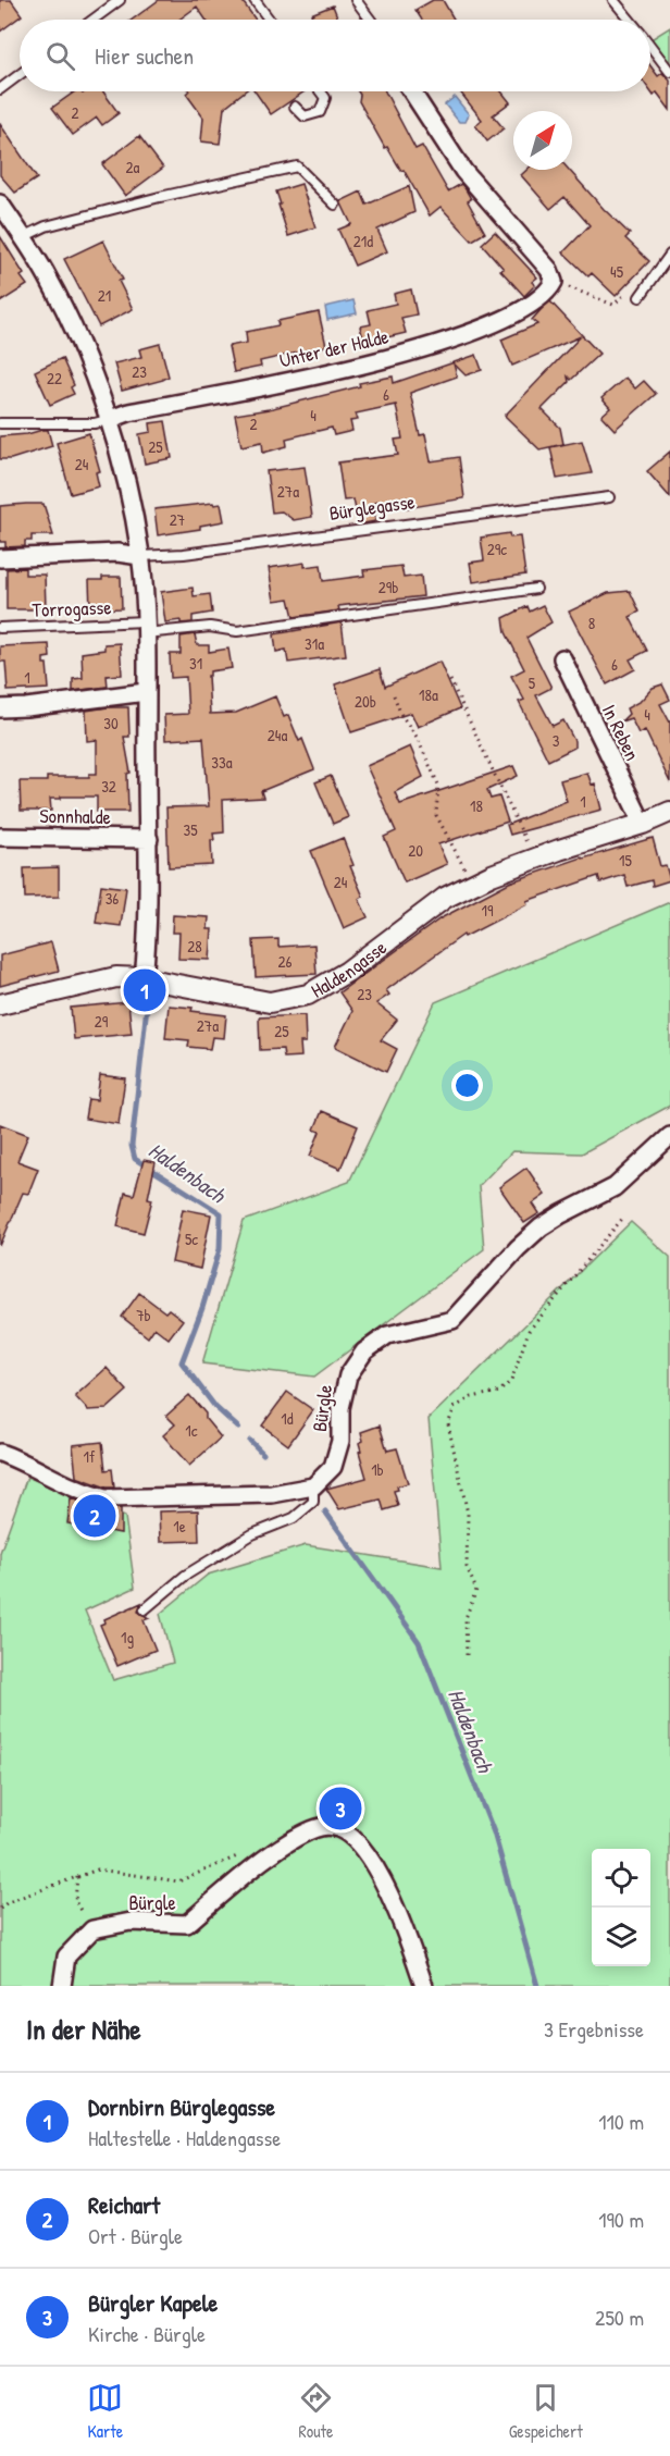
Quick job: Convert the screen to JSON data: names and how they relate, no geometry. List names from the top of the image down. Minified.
{"streets":{"street":["Unter der Halde","Bürglegasse","In Reben","Sonnhalde","Haldengasse","Bürgle"],"lane":["Torrogasse"]},"crossings":[["In Reben","Haldengasse"]],"water":["Haldenbach"],"house_numbers":["2","2a","21d","45","21","23","22","6","4","2","25","24","27a","27","29c","29b","8","31a","31","6","1","5","18a","20b","4","30","24a","3","33a","32","1","18","35","20","15","24","36","19","28","26","23","29","27a","25","5c","7b","1d","1c","1f","1b","1e","1g"],"north":"top right","page":{"search":"Hier suchen","pins":["1","2","3"],"heading":["In der Nähe","3 Ergebnisse"],"list":[{"mark":"1","name":"Dornbirn Bürglegasse","note":"Haltestelle · Haldengasse","value":"110 m"},{"mark":"2","name":"Reichart","note":"Ort · Bürgle","value":"190 m"},{"mark":"3","name":"Bürgler Kapele","note":"Kirche · Bürgle","value":"250 m"}],"nav":["Karte","Route","Gespeichert"]}}
